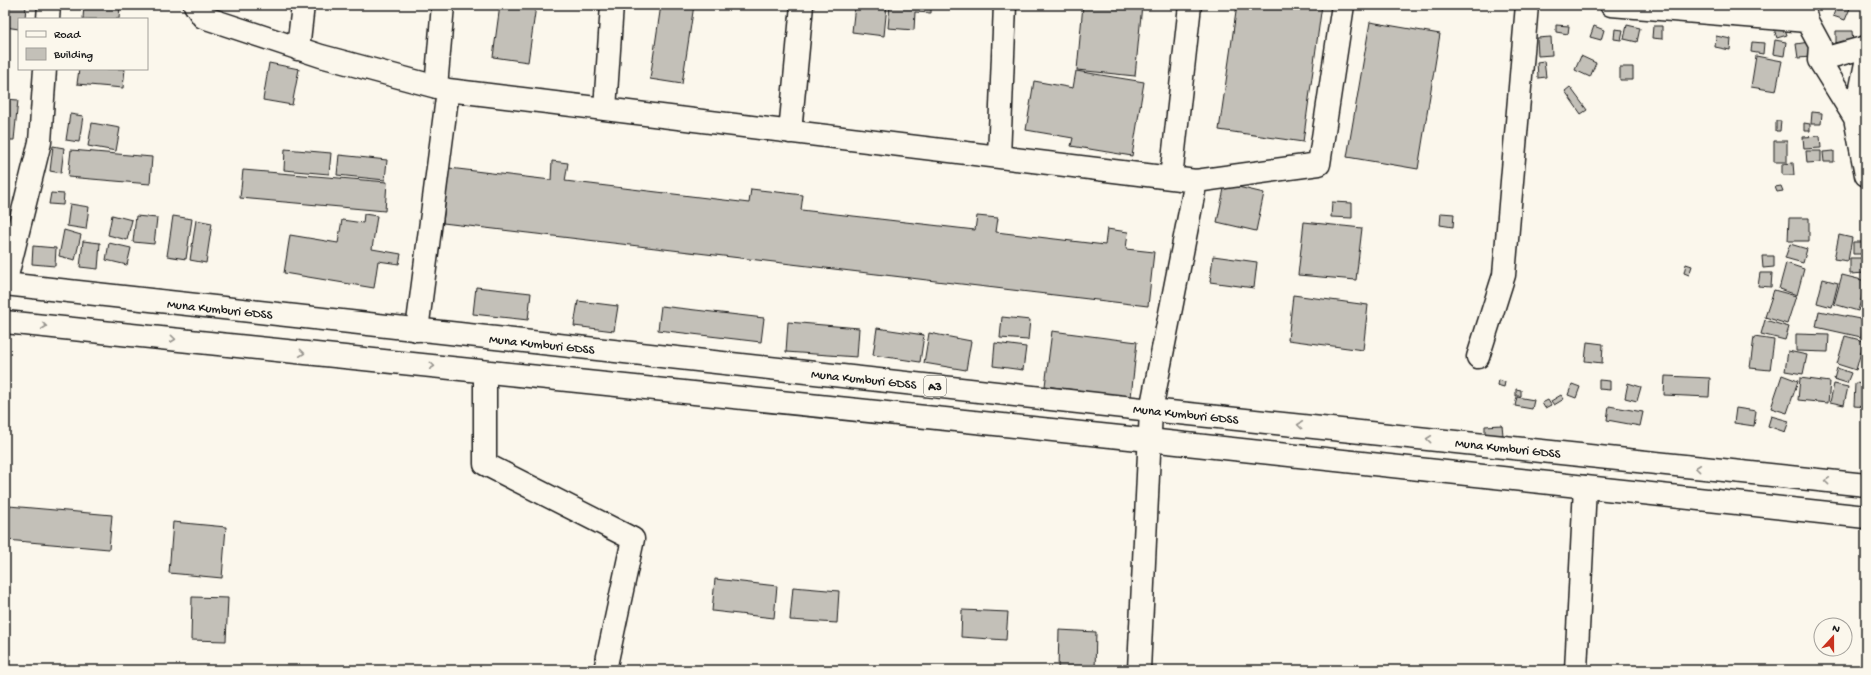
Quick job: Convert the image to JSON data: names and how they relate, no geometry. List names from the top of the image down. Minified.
{"streets":{"main road":["Muna Kumburi GDSS","A3"]},"legend":["Road","Building"],"north":"top"}
